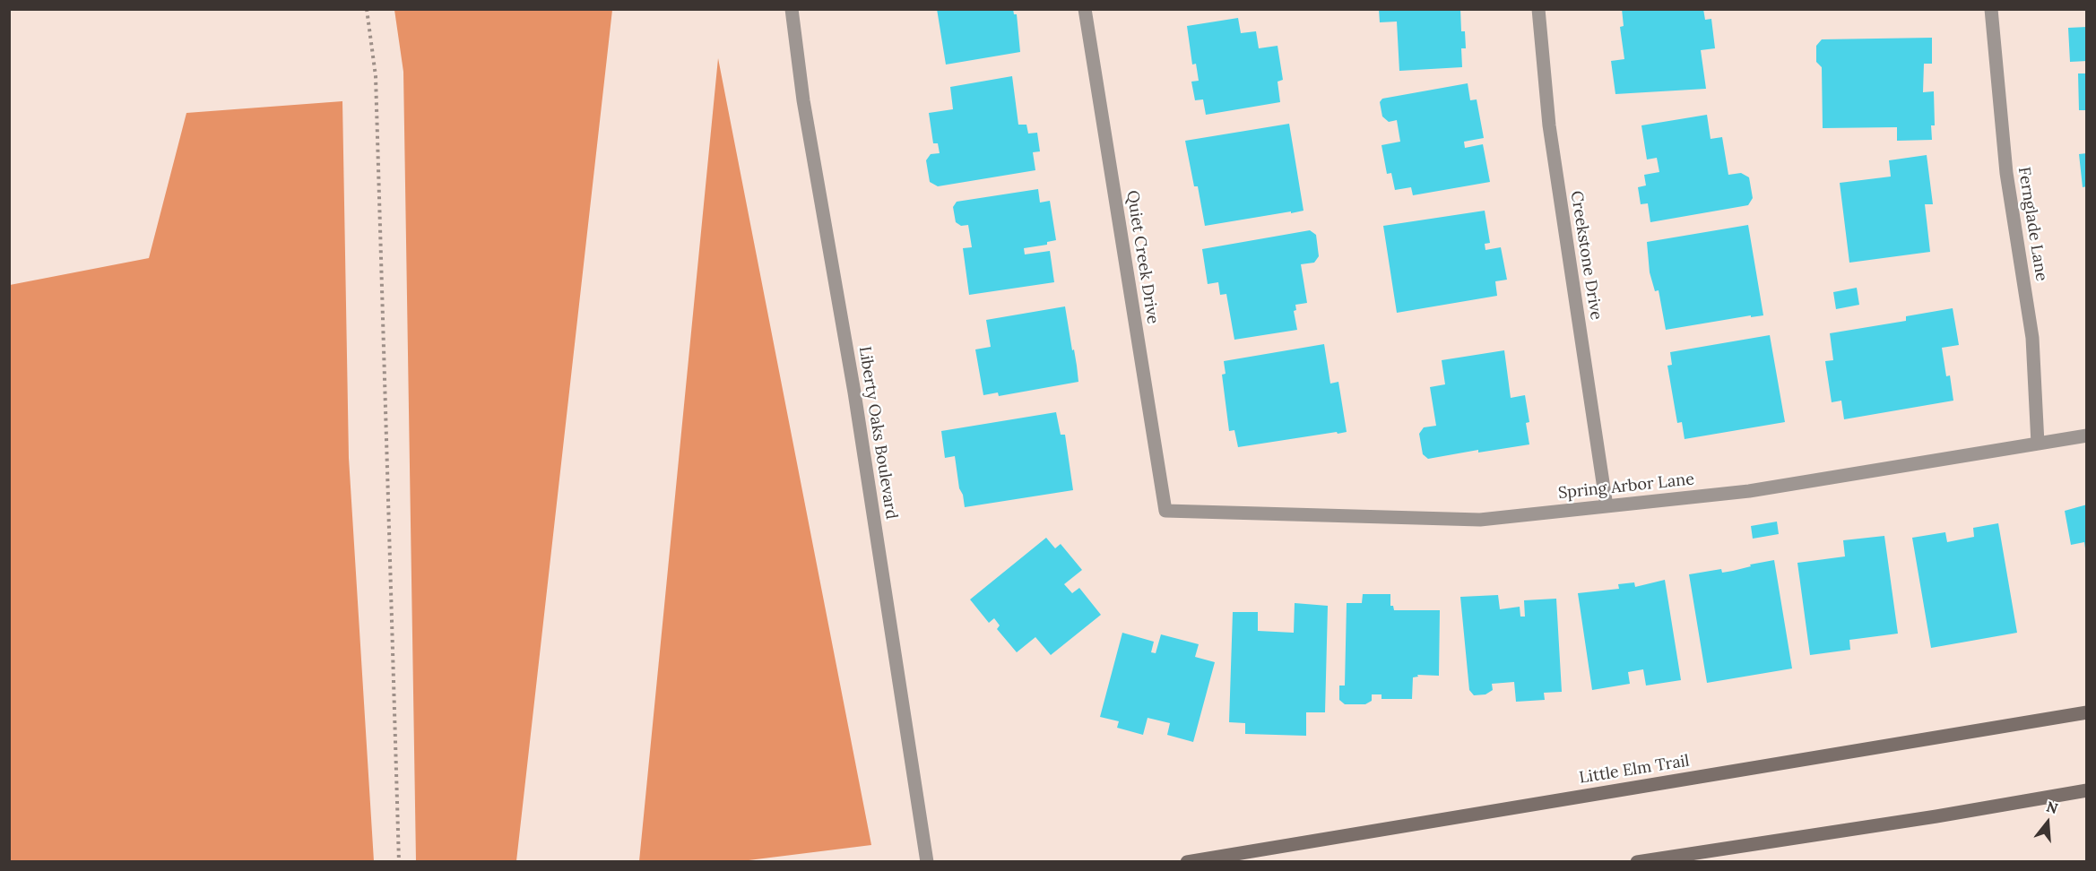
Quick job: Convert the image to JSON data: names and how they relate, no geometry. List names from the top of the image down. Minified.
{"streets":{"street":["Fernglade Lane","Creekstone Drive","Quiet Creek Drive","Liberty Oaks Boulevard","Spring Arbor Lane","Little Elm Trail"]},"crossings":[["Fernglade Lane","Spring Arbor Lane"],["Creekstone Drive","Spring Arbor Lane"],["Quiet Creek Drive","Spring Arbor Lane"]],"north":"top"}
